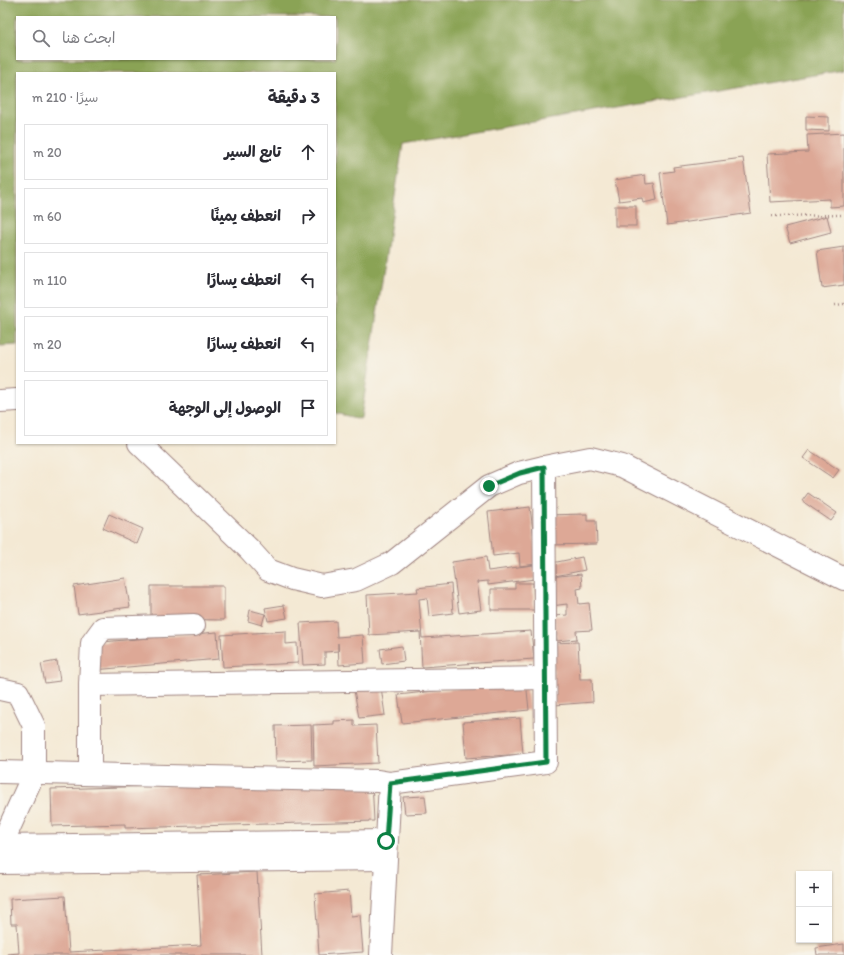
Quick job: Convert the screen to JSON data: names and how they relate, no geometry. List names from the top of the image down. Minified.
{"page":{"search":"ابحث هنا","heading":["3 دقيقة","سيرًا · 210 m"],"list":[["تابع السير","20 m"],["انعطف يمينًا","60 m"],["انعطف يسارًا","110 m"],["انعطف يسارًا","20 m"],"الوصول إلى الوجهة"],"map_buttons":["+","−"]}}
